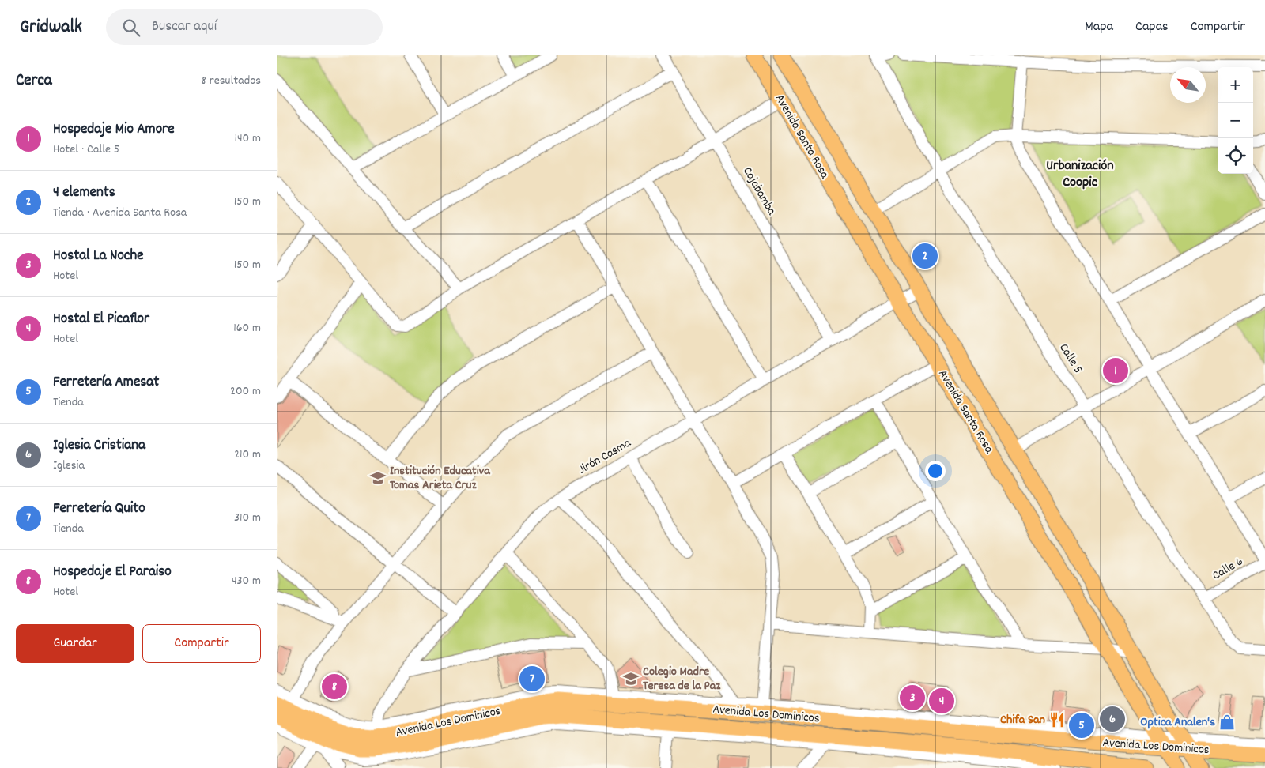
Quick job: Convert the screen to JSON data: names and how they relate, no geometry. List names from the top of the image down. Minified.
{"streets":{"main road":["Avenida Santa Rosa","Avenida Los Dominicos"],"street":["Cajabamba","Calle 5","Jirón Casma","Calle 6"]},"crossings":[["Avenida Santa Rosa","Jirón Casma"],["Avenida Santa Rosa","Avenida Los Dominicos"],["Cajabamba","Jirón Casma"],["Calle 5","Calle 6"],["Jirón Casma","Avenida Los Dominicos"]],"districts":["Urbanización Coopic"],"places":{"school or university":["Institución Educativa Tomas Arieta Cruz","Colegio Madre Teresa de la Paz"],"restaurant":["Chifa San"],"shop":["Optica Analen's"]},"north":"top left","page":{"header":"Gridwalk","search":"Buscar aquí","nav":["Mapa","Capas","Compartir"],"heading":["Cerca","8 resultados"],"map_buttons":["+","−"],"list":[{"mark":"1","name":"Hospedaje Mio Amore","note":"Hotel · Calle 5","value":"140 m"},{"mark":"2","name":"4 elements","note":"Tienda · Avenida Santa Rosa","value":"150 m"},{"mark":"3","name":"Hostal La Noche","note":"Hotel","value":"150 m"},{"mark":"4","name":"Hostal El Picaflor","note":"Hotel","value":"160 m"},{"mark":"5","name":"Ferretería Amesat","note":"Tienda","value":"200 m"},{"mark":"6","name":"Iglesia Cristiana","note":"Iglesia","value":"210 m"},{"mark":"7","name":"Ferretería Quito","note":"Tienda","value":"310 m"},{"mark":"8","name":"Hospedaje El Paraiso","note":"Hotel","value":"430 m"}],"pins":["2","1","7","8","3","4","6","5"],"buttons":["Guardar","Compartir"]}}
